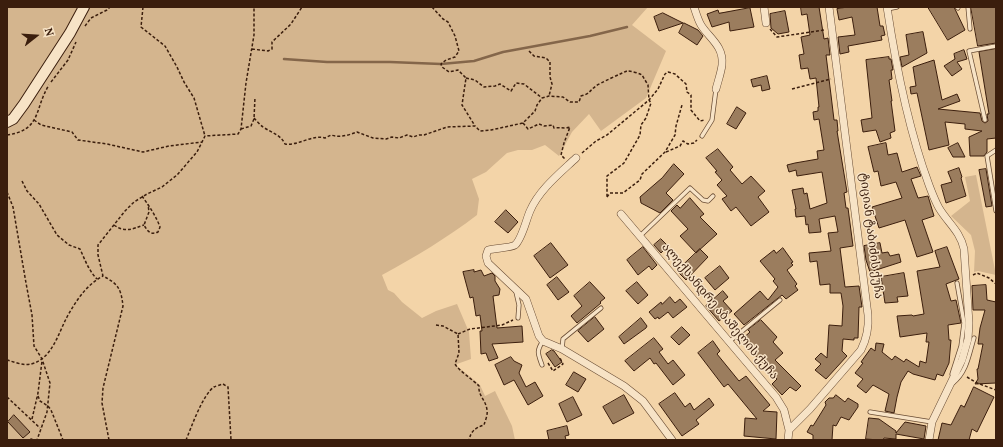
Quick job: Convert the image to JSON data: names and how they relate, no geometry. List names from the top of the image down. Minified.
{"streets":{"street":["ტიციან ტაბიძის ქუჩა","ალექსანდრე აბაშელის ქუჩა"]},"crossings":[["ტიციან ტაბიძის ქუჩა","ალექსანდრე აბაშელის ქუჩა"]],"north":"right"}
